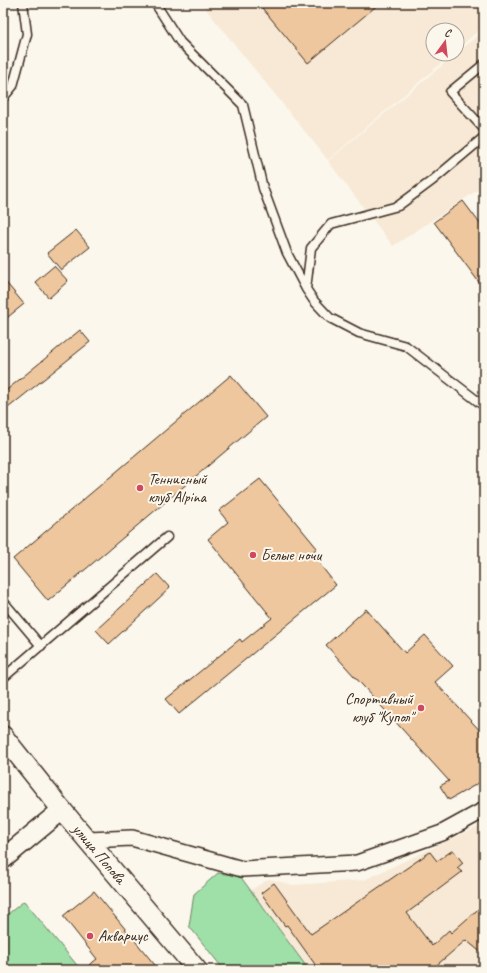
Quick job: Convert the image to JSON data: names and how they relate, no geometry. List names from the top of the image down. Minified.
{"streets":{"street":["улица Попова"]},"places":["Теннисный клуб Alpina","Белые ночи","Спортивный клуб \"Купол\"","Аквариус"],"north":"top"}
